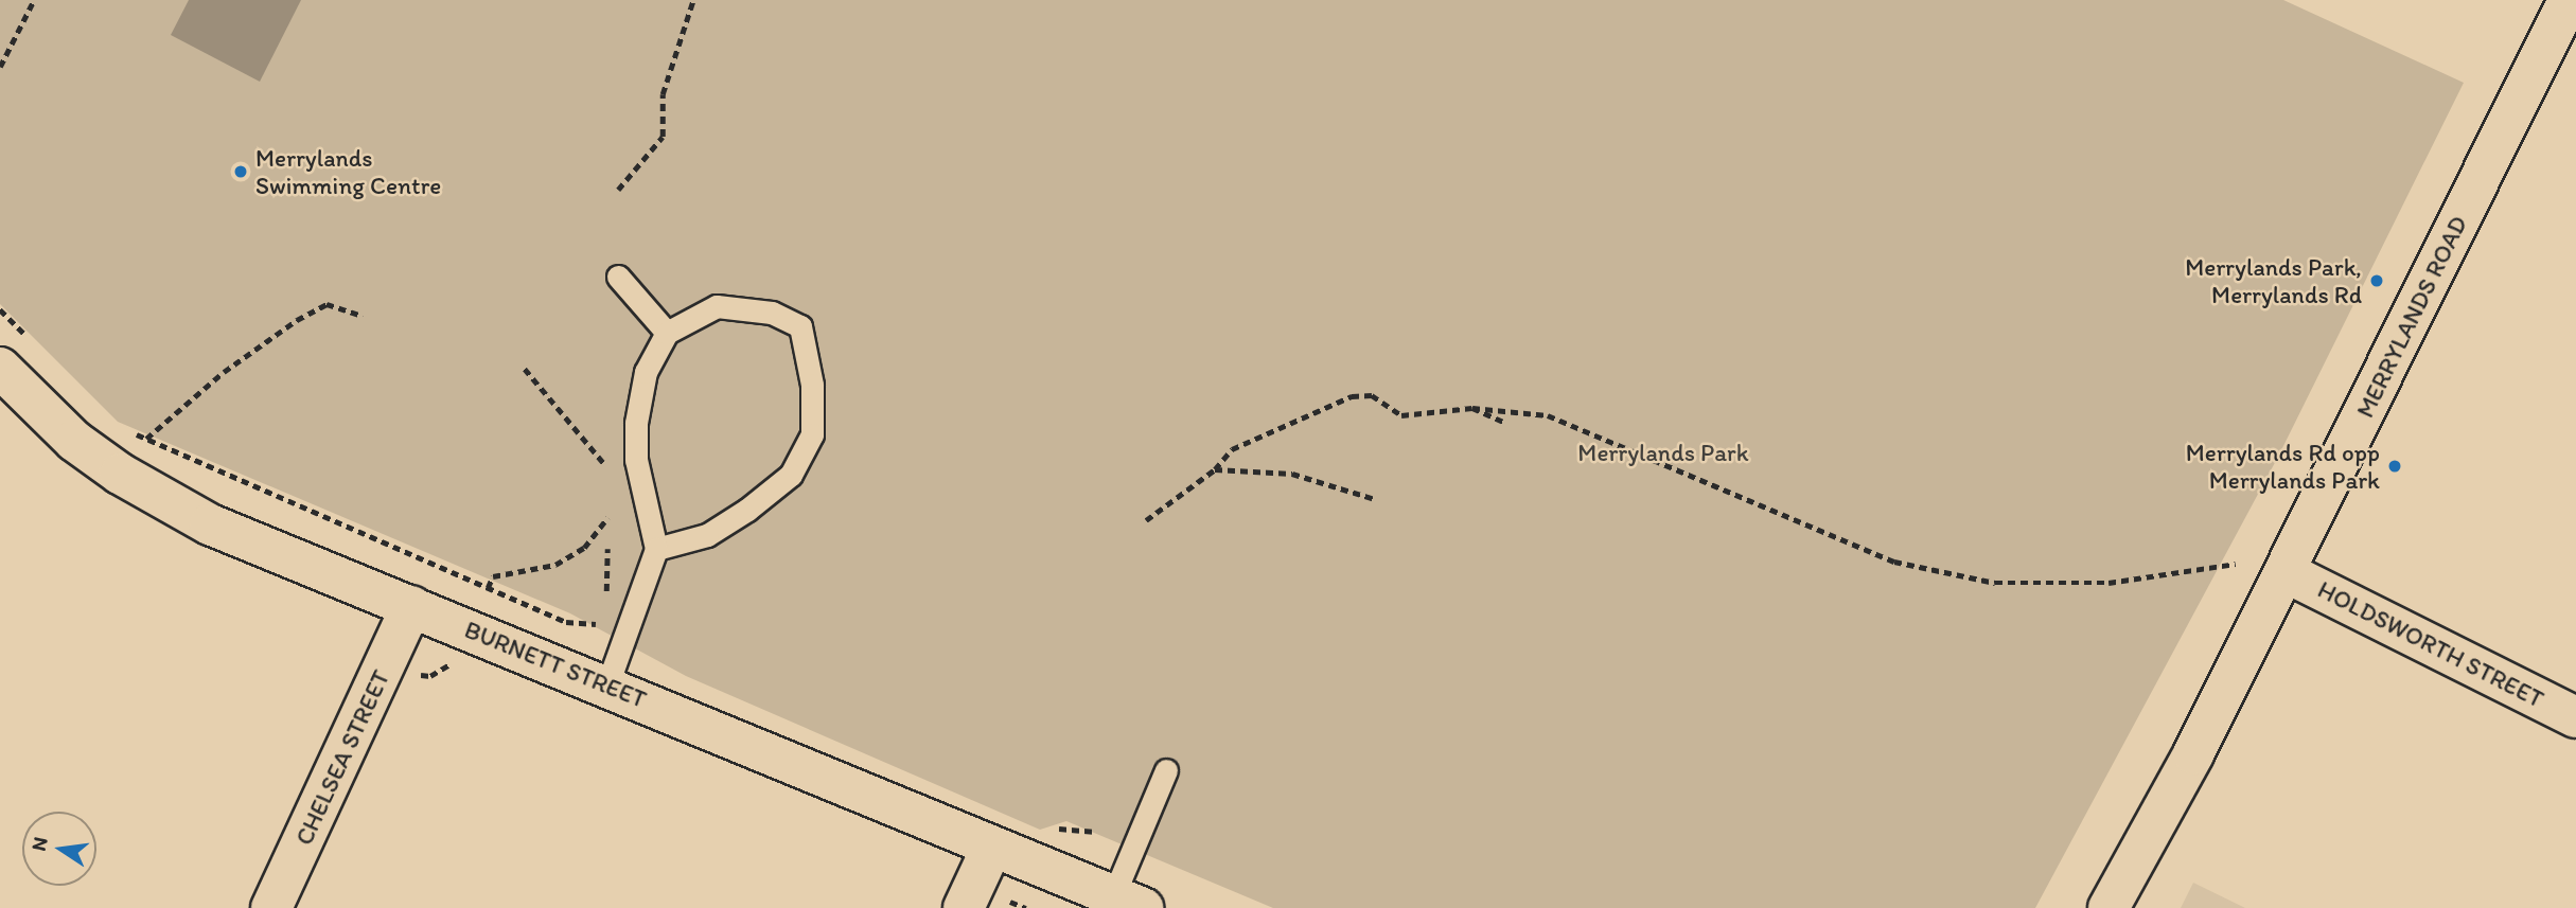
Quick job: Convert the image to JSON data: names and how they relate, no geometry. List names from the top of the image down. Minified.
{"streets":{"main road":["MERRYLANDS ROAD","HOLDSWORTH STREET","BURNETT STREET","CHELSEA STREET"]},"crossings":[["MERRYLANDS ROAD","HOLDSWORTH STREET"],["BURNETT STREET","CHELSEA STREET"]],"parks":["Merrylands Park"],"places":["Merrylands Swimming Centre","Merrylands Park, Merrylands Rd","Merrylands Rd opp Merrylands Park"],"north":"left"}
